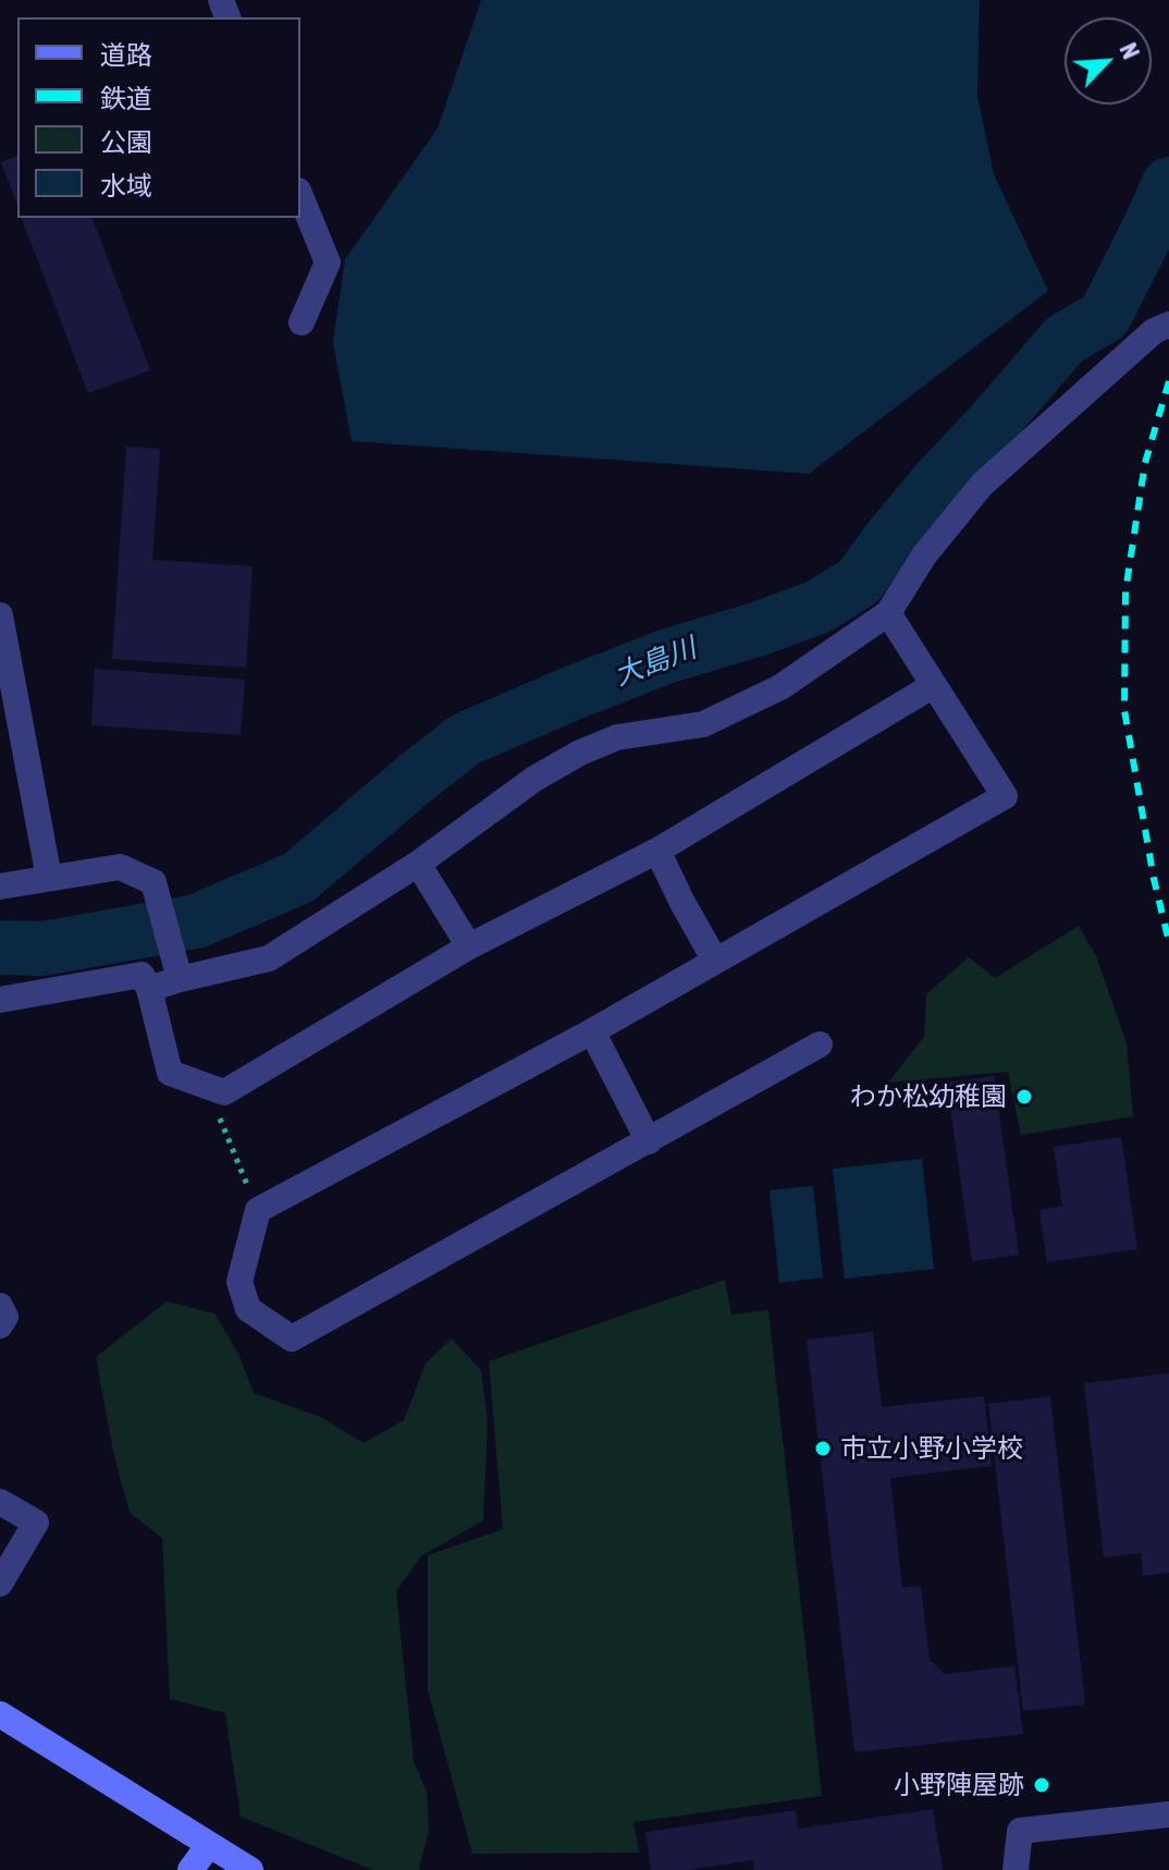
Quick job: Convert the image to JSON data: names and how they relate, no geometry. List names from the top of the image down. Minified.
{"water":["大島川"],"places":["わか松幼稚園","市立小野小学校","小野陣屋跡"],"legend":["道路","鉄道","公園","水域"],"north":"top right"}
